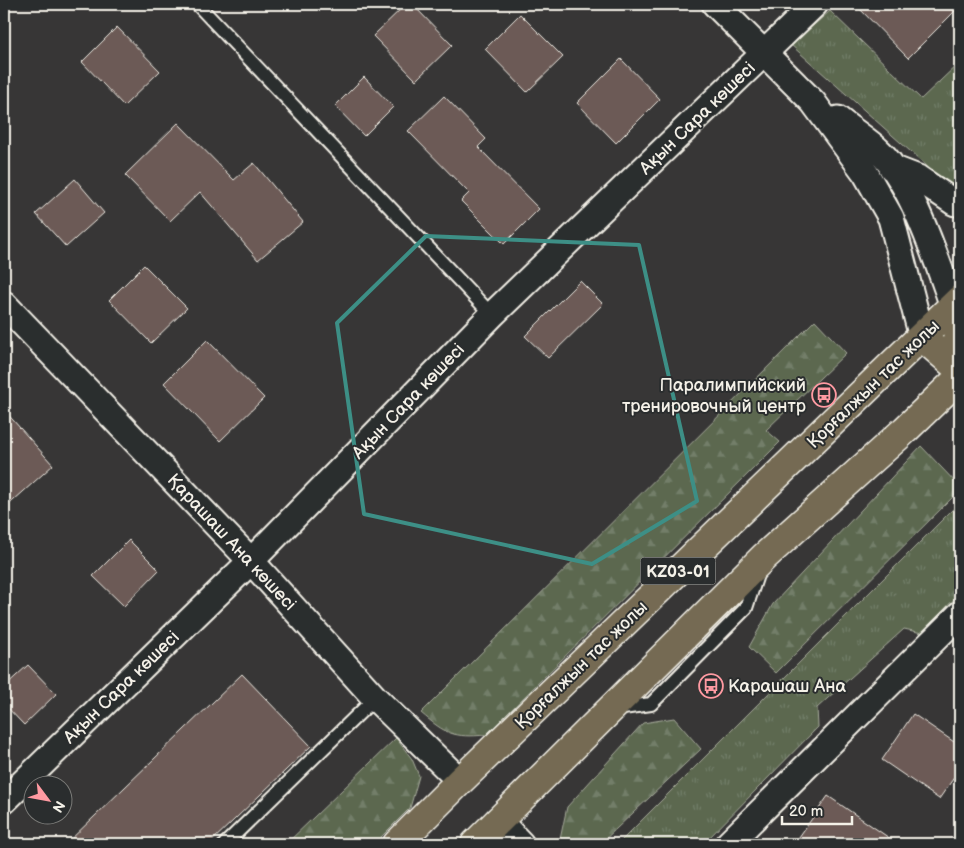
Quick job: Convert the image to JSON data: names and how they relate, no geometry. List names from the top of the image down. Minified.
{"streets":{"main road":["Қорғалжын тас жолы","KZ03-01"],"street":["Ақын Сара көшесі","Қарашаш Ана көшесі"]},"crossings":[["Ақын Сара көшесі","Қарашаш Ана көшесі"],["Қорғалжын тас жолы","Қарашаш Ана көшесі"]],"places":{"bus stop":["Паралимпийский тренировочный центр","Карашаш Ана"]},"scale_bar":"20 m","north":"bottom right"}
